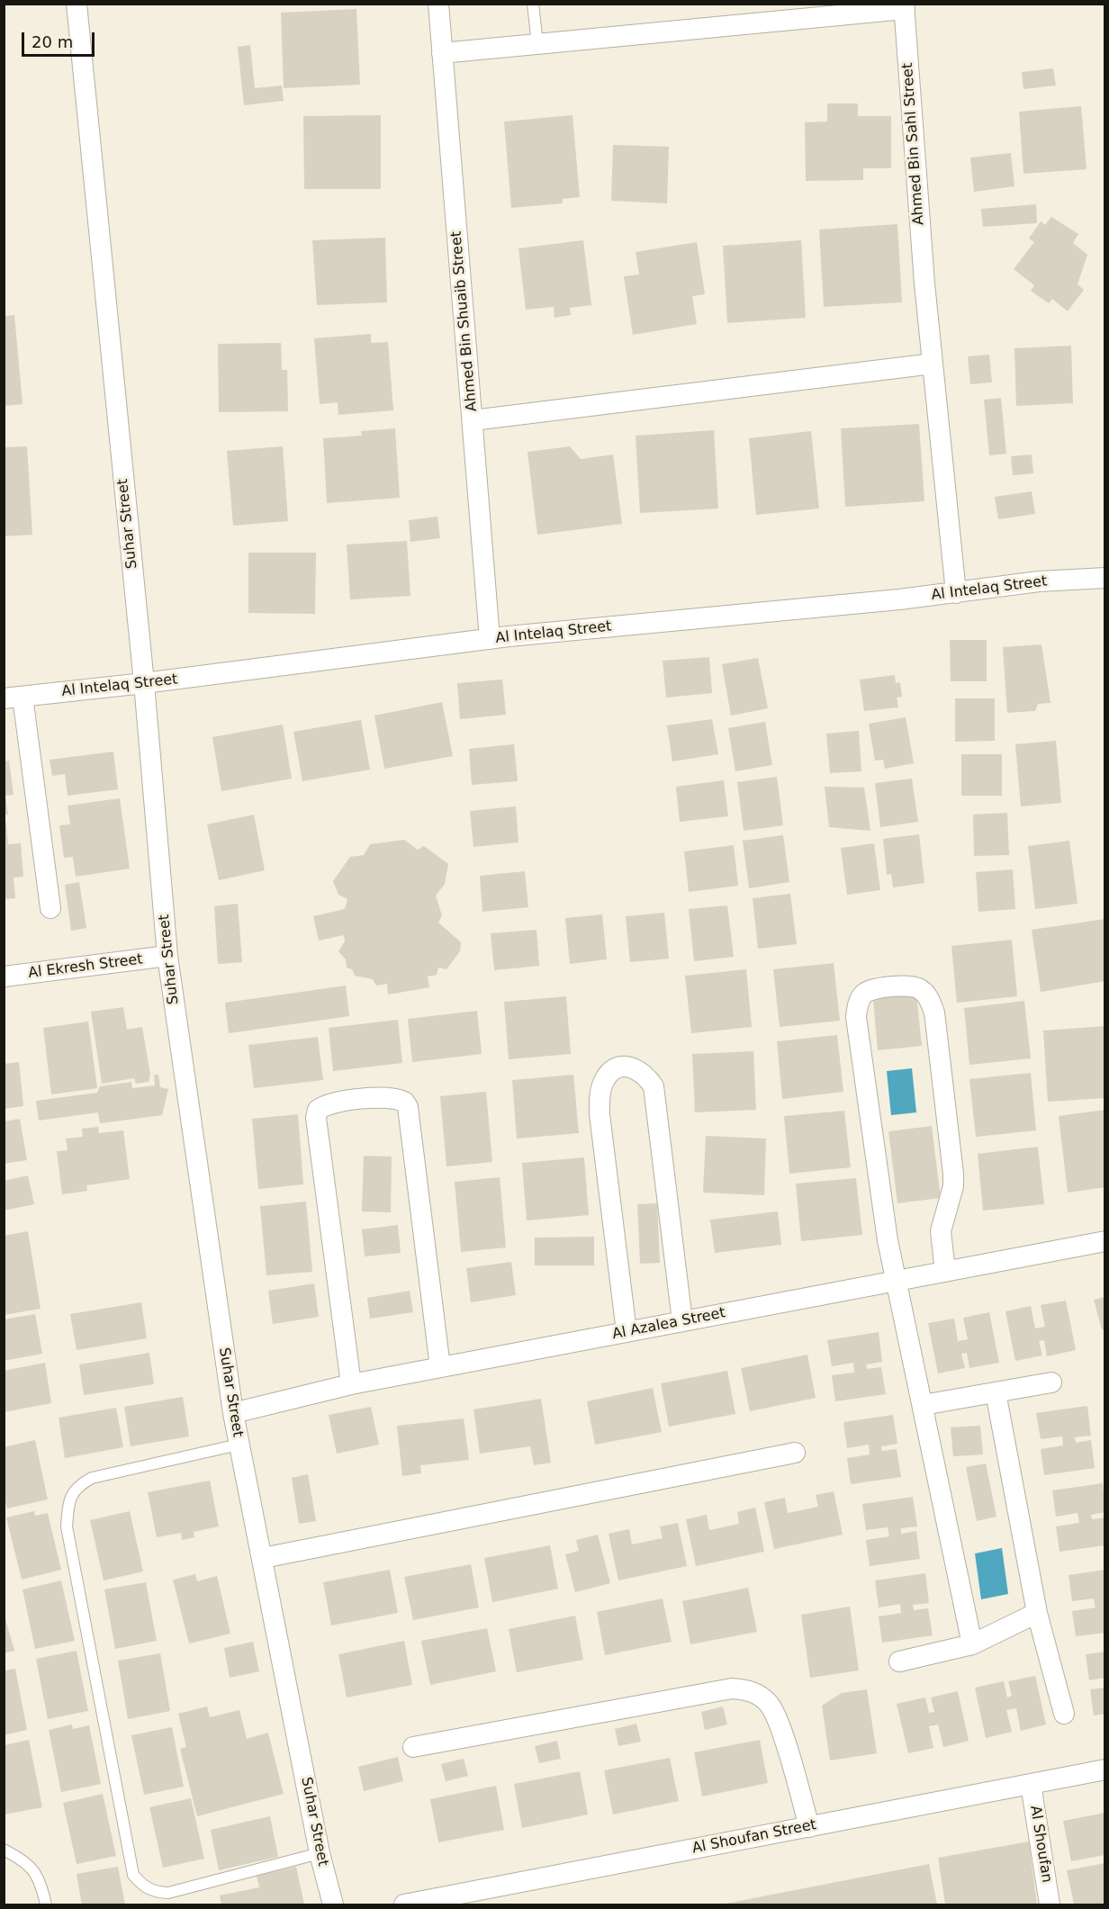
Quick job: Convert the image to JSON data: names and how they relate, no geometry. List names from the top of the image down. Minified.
{"streets":{"street":["Ahmed Bin Sahl Street","Ahmed Bin Shuaib Street","Suhar Street","Al Intelaq Street","Al Ekresh Street","Al Azalea Street","Al Shoufan Street","Al Shoufan"]},"crossings":[["Ahmed Bin Sahl Street","Al Intelaq Street"],["Ahmed Bin Shuaib Street","Al Intelaq Street"],["Suhar Street","Al Intelaq Street"],["Suhar Street","Al Ekresh Street"],["Suhar Street","Al Azalea Street"],["Al Shoufan Street","Al Shoufan"]],"scale_bar":"20 m"}
